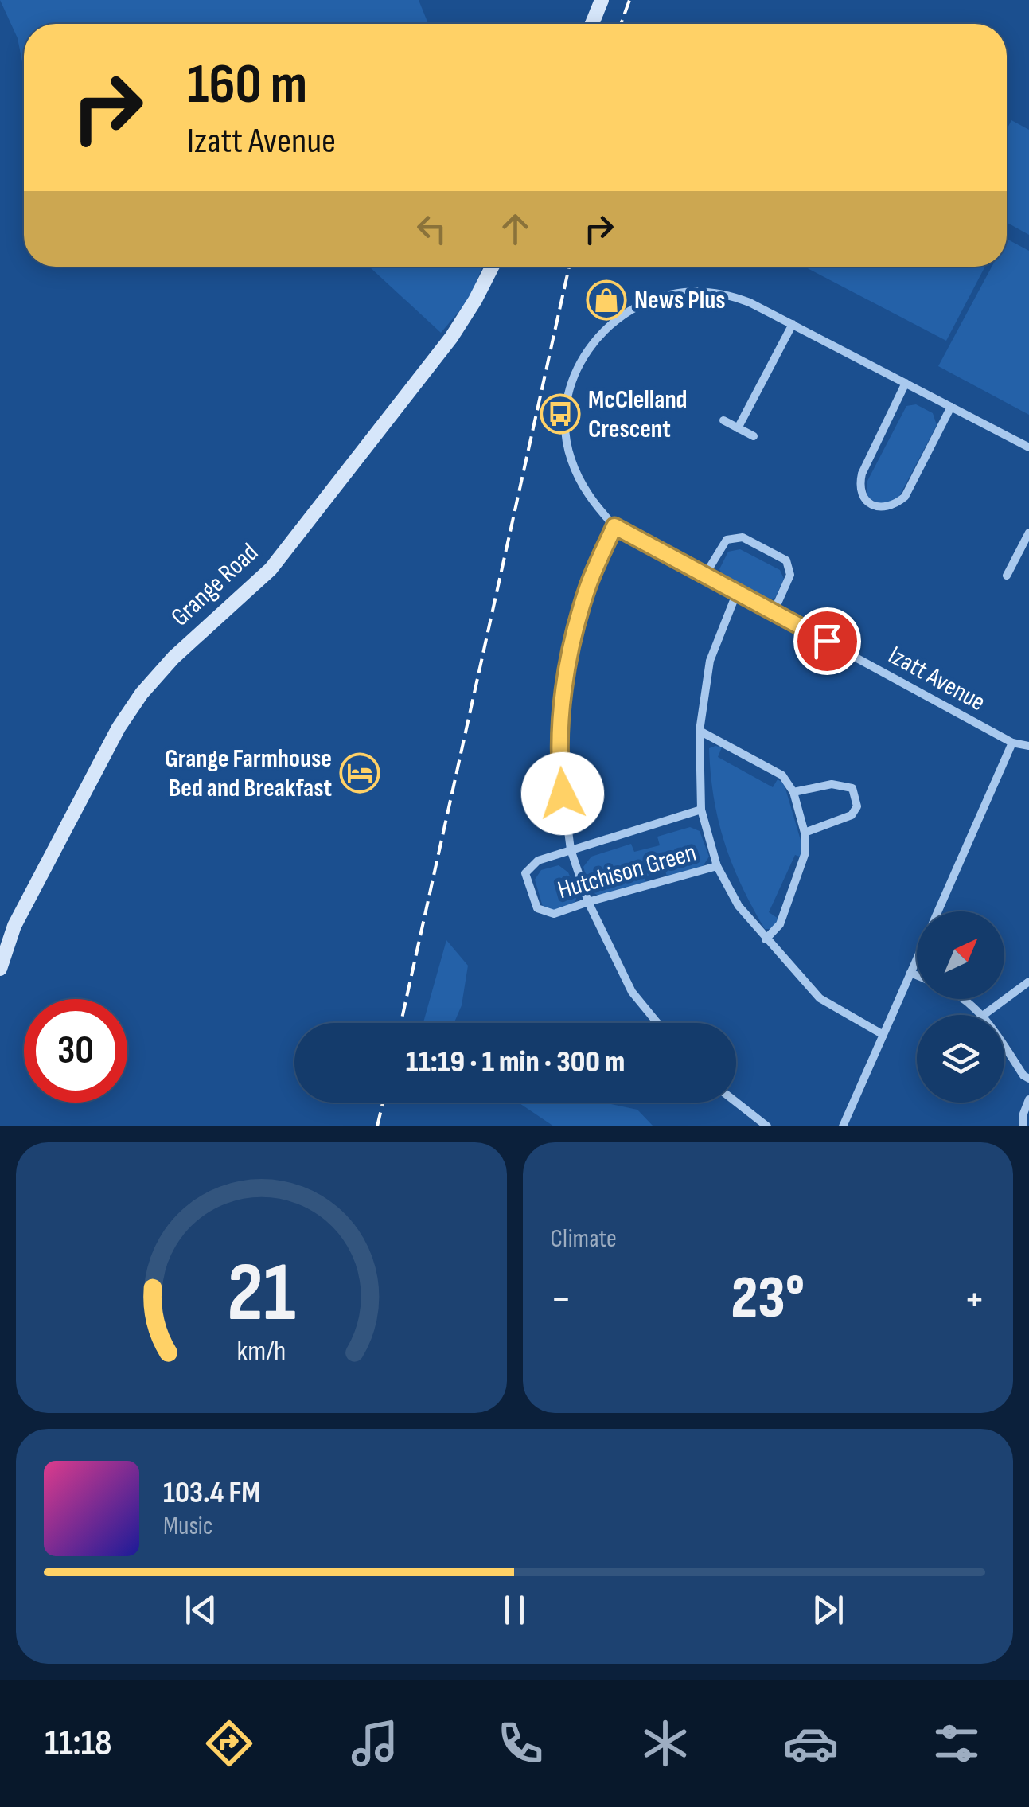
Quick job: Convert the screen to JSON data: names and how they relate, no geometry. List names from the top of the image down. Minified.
{"streets":{"street":["Grange Road","Izatt Avenue","Hutchison Green"]},"places":{"shop":["News Plus"],"bus stop":["McClelland Crescent"],"hotel":["Grange Farmhouse Bed and Breakfast"]},"north":"top right","page":{"turn":["160 m","Izatt Avenue"],"limit":"30","trip":"11:19 · 1 min · 300 m","tile":"Climate","heat":["−","23°","+"],"song":["103.4 FM","Music"],"tabs":"11:18","gauge":["21","km/h"]}}
